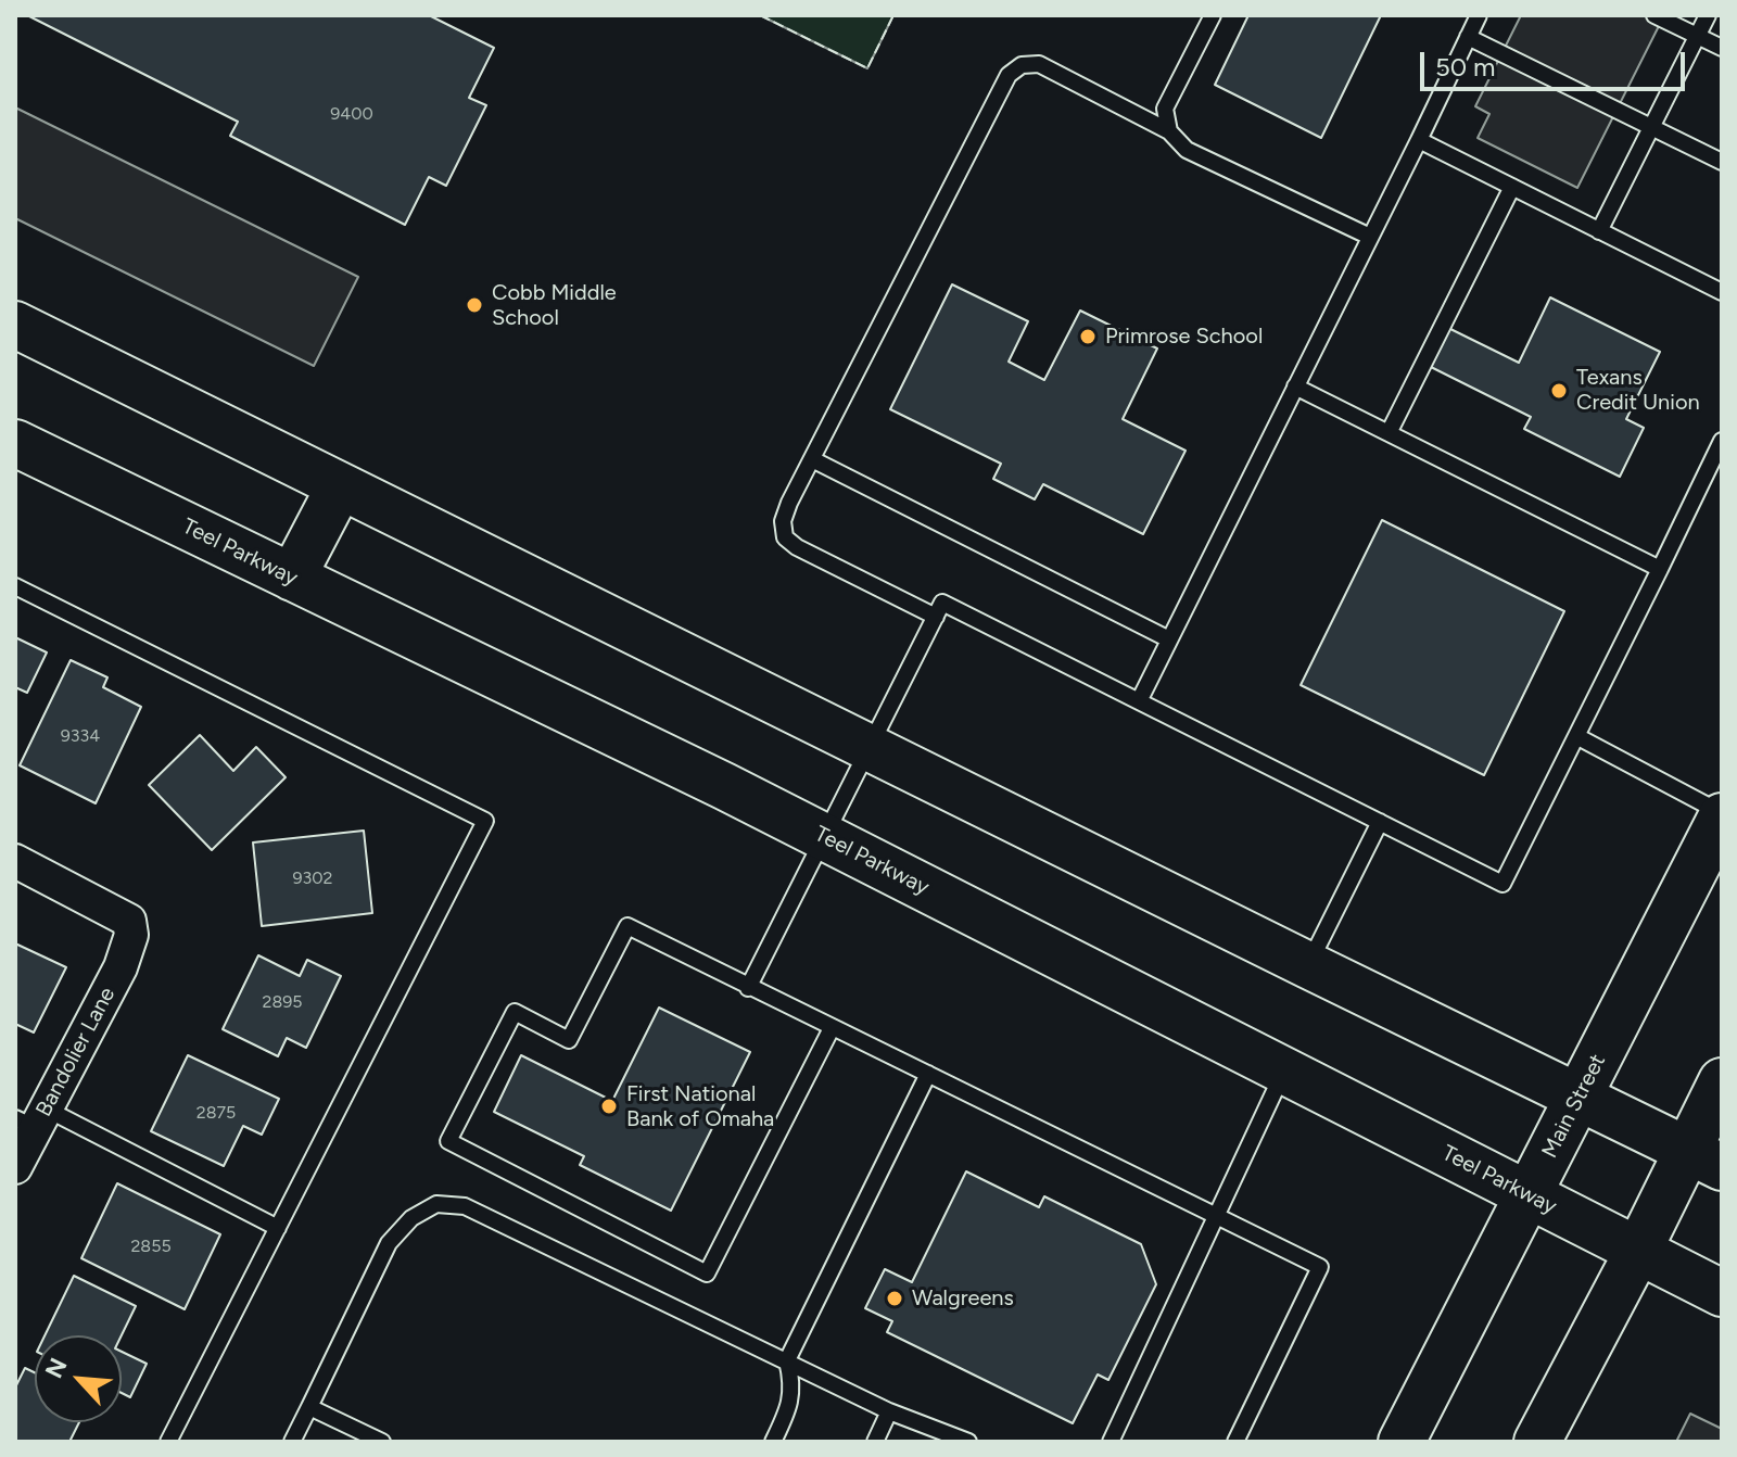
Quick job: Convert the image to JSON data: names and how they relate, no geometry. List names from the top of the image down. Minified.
{"streets":{"main road":["Teel Parkway","Main Street"],"street":["Bandolier Lane"]},"crossings":[["Teel Parkway","Main Street"]],"places":["Cobb Middle School","Primrose School","Texans Credit Union","First National Bank of Omaha","Walgreens"],"house_numbers":["9400","9334","9302","2895","2875","2855"],"scale_bar":"50 m","north":"top left"}
